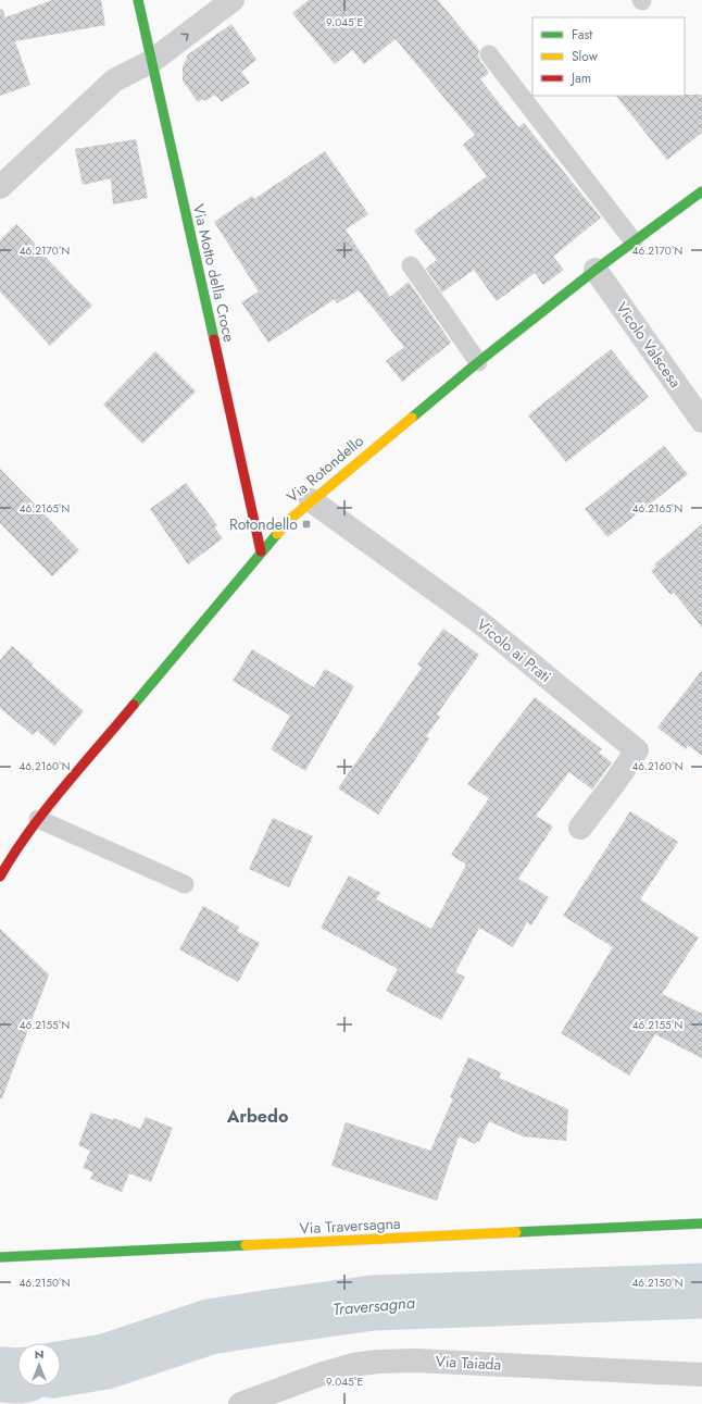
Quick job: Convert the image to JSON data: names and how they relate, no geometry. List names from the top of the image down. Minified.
{"streets":{"street":["Via Motto della Croce","Vicolo Valscesa","Via Rotondello","Vicolo ai Prati","Via Traversagna","Via Taiada"]},"crossings":[["Via Motto della Croce","Via Rotondello"],["Vicolo Valscesa","Via Rotondello"],["Via Rotondello","Vicolo ai Prati"]],"districts":["Arbedo"],"water":["Traversagna"],"places":{"transit":["Rotondello"]},"legend":["Fast","Slow","Jam"],"north":"top","coordinates":["9.045°E","46.2170°N","46.2165°N","46.2160°N","46.2155°N","46.2150°N"]}
